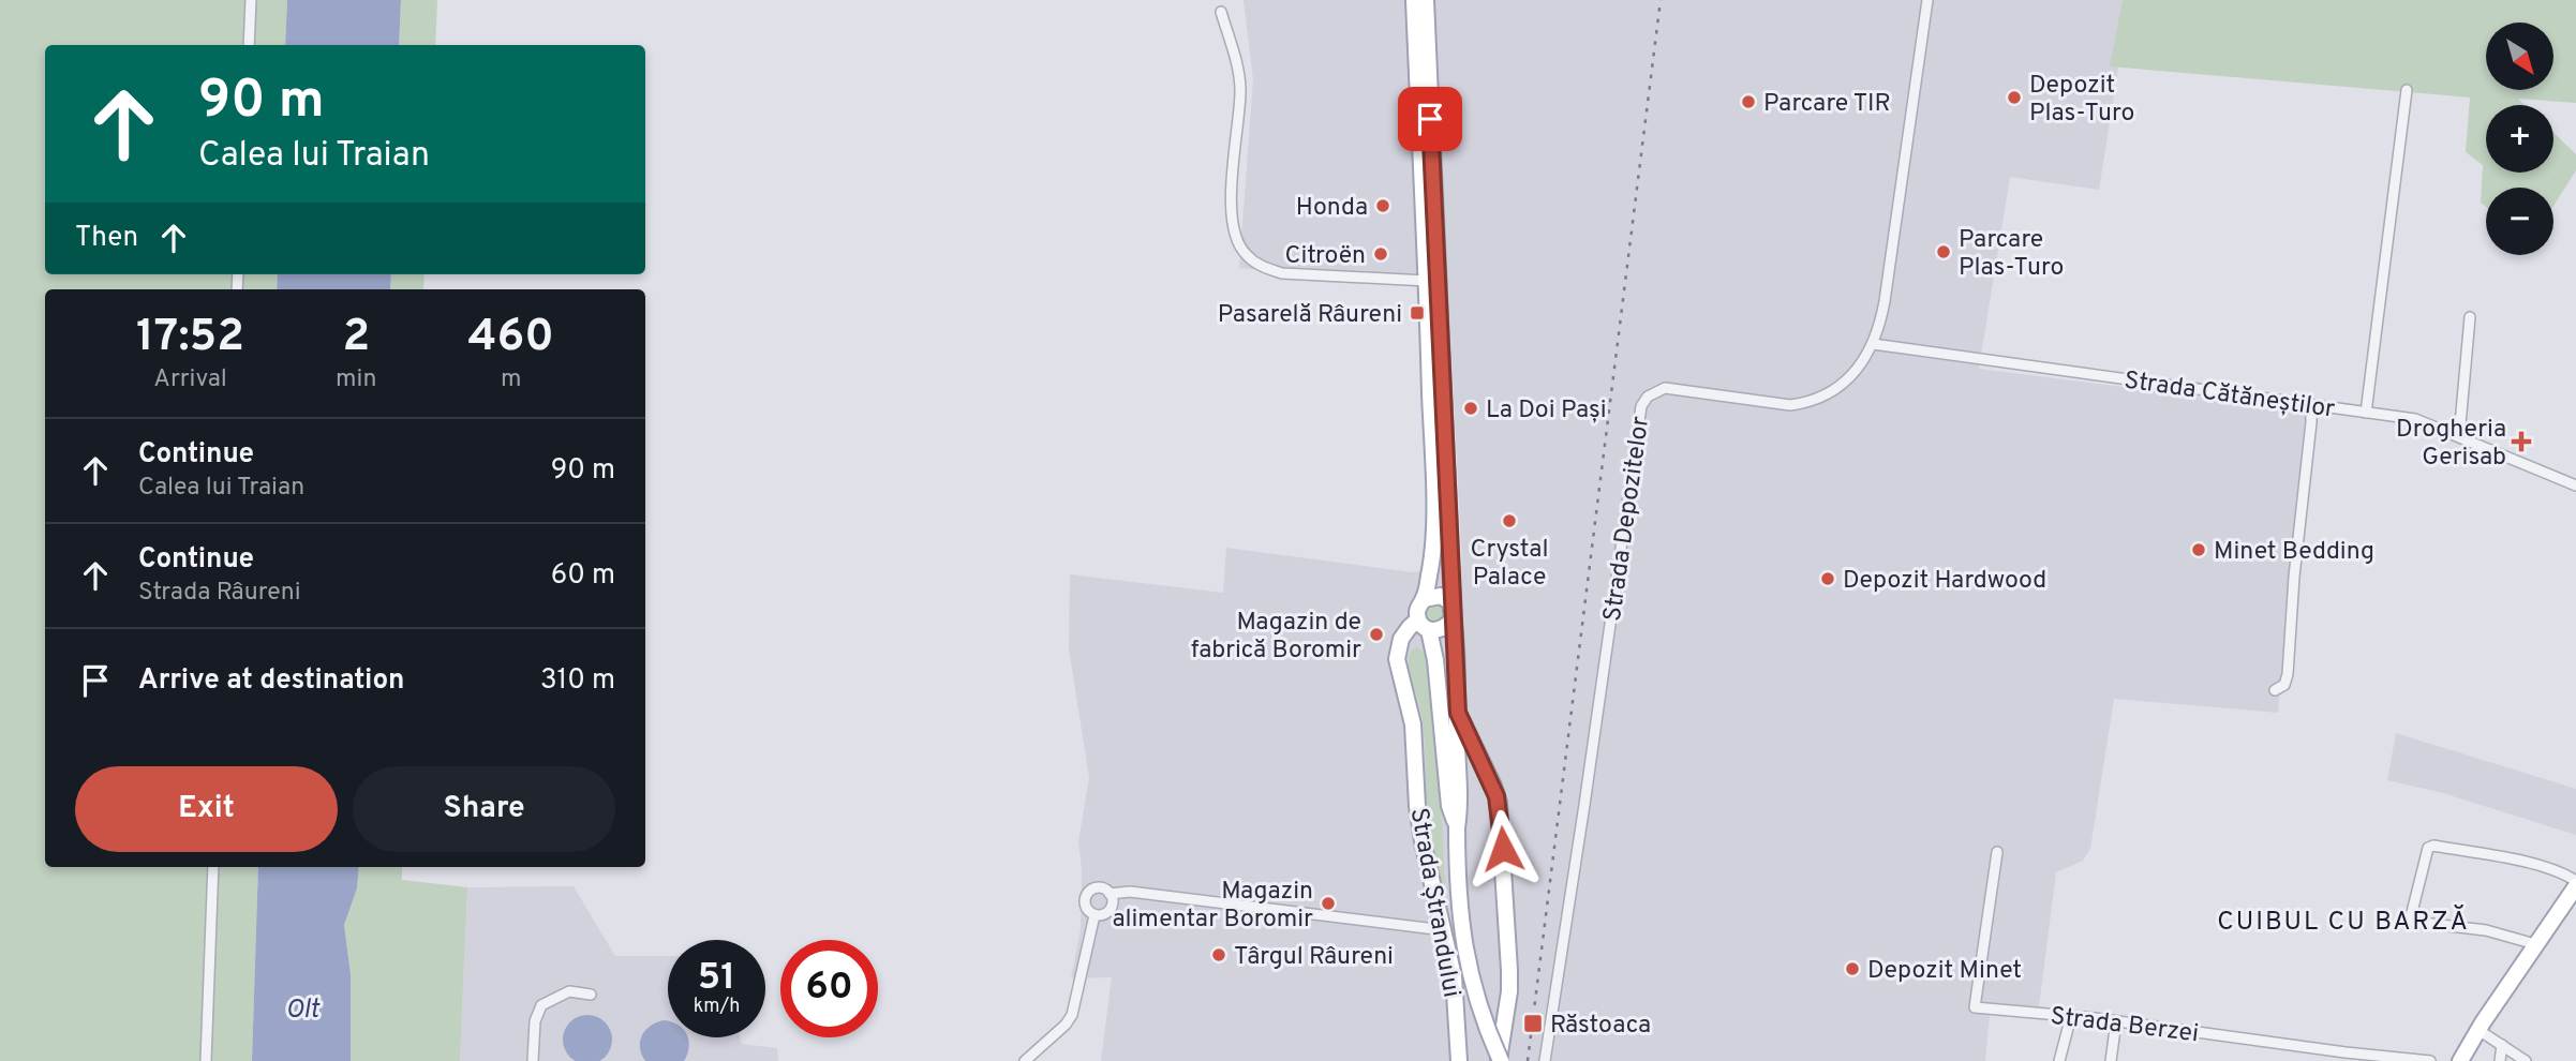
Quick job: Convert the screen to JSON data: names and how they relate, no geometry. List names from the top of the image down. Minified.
{"streets":{"main road":["Strada Ștrandului"],"street":["Strada Cătăneștilor","Strada Depozitelor","Strada Berzei"]},"crossings":[["Strada Cătăneștilor","Strada Depozitelor"]],"districts":["CUIBUL CU BARZĂ"],"water":["Olt"],"places":{"other":["Depozit Plas-Turo","Parcare TIR","Honda","Parcare Plas-Turo","Citroën","La Doi Pași","Crystal Palace","Minet Bedding","Depozit Hardwood","Magazin de fabrică Boromir","Magazin alimentar Boromir","Târgul Râureni","Depozit Minet"],"transit":["Pasarelă Râureni","Răstoaca"],"health":["Drogheria Gerisab"]},"north":"bottom right","page":{"map_buttons":["+","−"],"turn":["90 m","Calea lui Traian"],"then":"Then","eta":["17:52","Arrival","2","min","460","m"],"list":[{"name":"Continue","note":"Calea lui Traian","value":"90 m"},{"name":"Continue","note":"Strada Râureni","value":"60 m"},{"name":"Arrive at destination","value":"310 m"}],"buttons":["Exit","Share"],"speed":"51 km/h","limit":"60"}}
